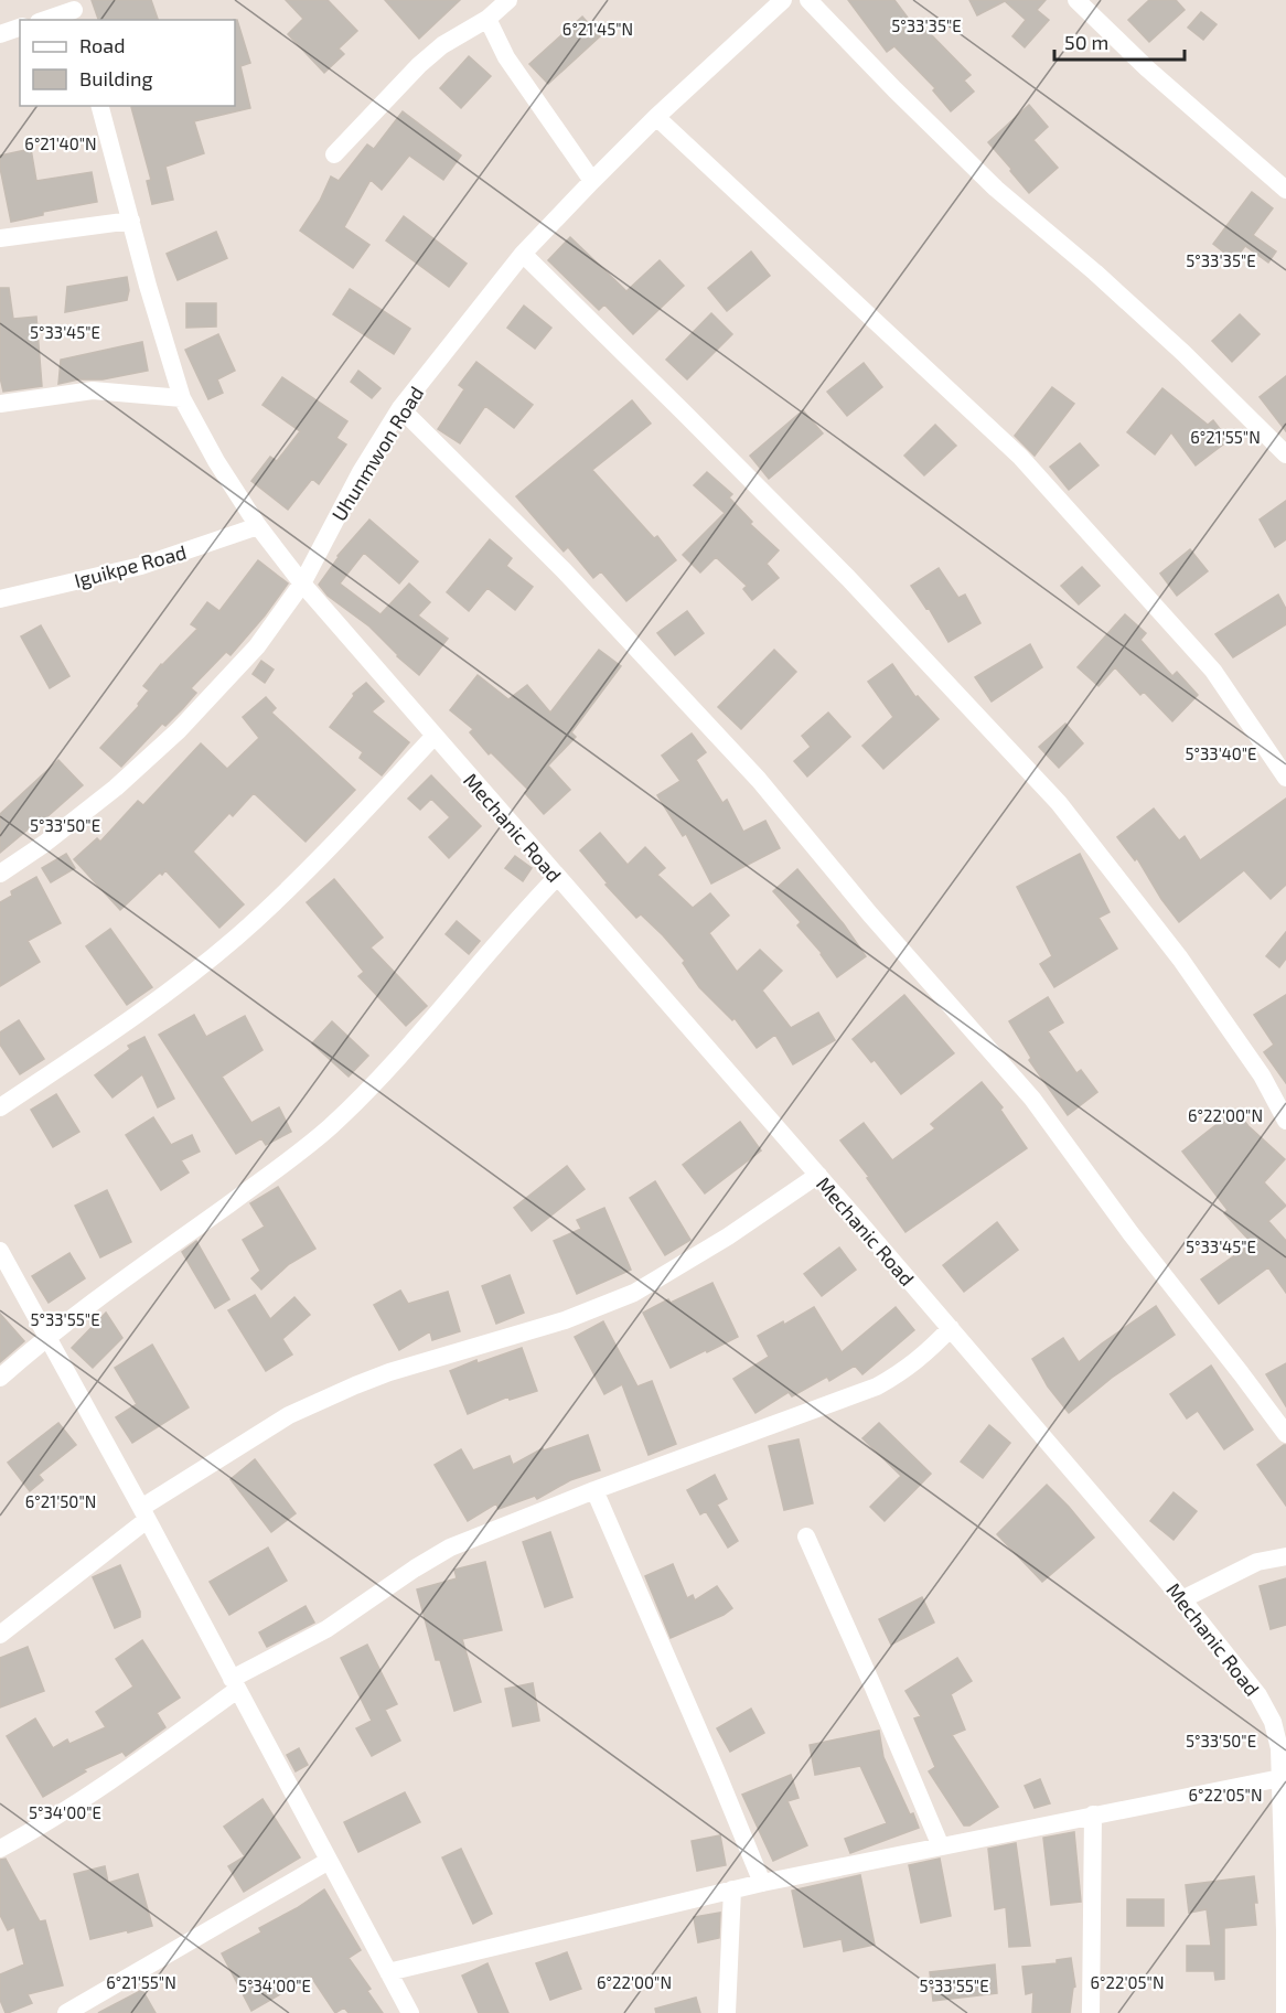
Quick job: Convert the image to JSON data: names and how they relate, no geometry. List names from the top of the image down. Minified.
{"streets":{"street":["Uhunmwon Road","Iguikpe Road","Mechanic Road"]},"crossings":[["Uhunmwon Road","Mechanic Road"],["Iguikpe Road","Mechanic Road"]],"legend":["Road","Building"],"scale_bar":"50 m","coordinates":["5°33'35\"E","6°21'45\"N","6°21'40\"N","5°33'45\"E","6°21'55\"N","5°33'40\"E","5°33'50\"E","6°22'00\"N","5°33'55\"E","6°21'50\"N","6°22'05\"N","5°34'00\"E"]}
